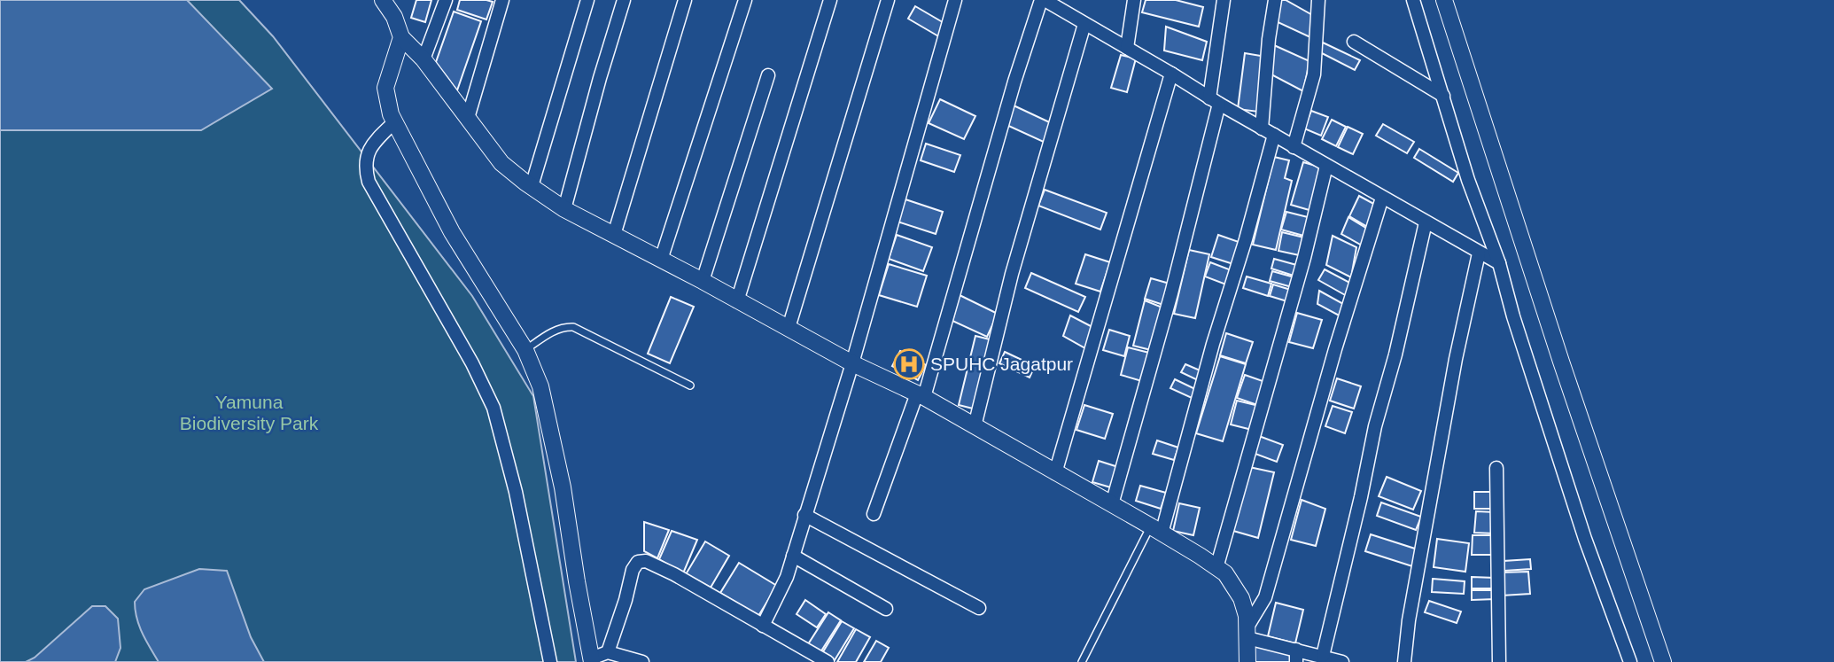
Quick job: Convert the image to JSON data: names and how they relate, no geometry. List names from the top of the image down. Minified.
{"parks":["Yamuna Biodiversity Park"],"places":{"hospital":["SPUHC Jagatpur"]}}
